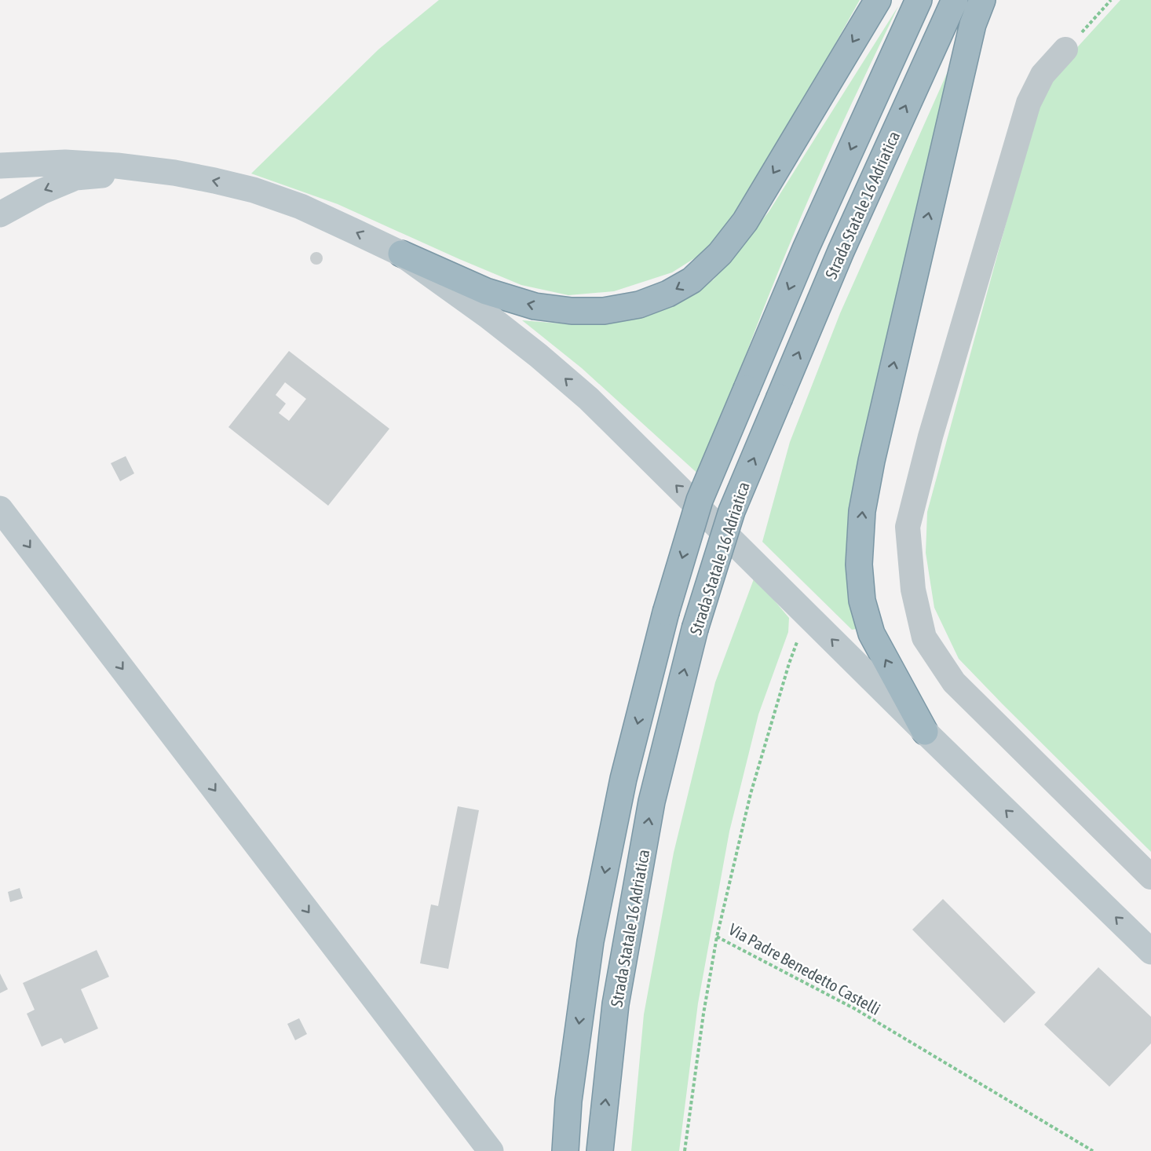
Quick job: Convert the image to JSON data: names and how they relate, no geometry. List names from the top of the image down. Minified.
{"streets":{"highway":["Strada Statale 16 Adriatica"],"path":["Via Padre Benedetto Castelli"]}}
